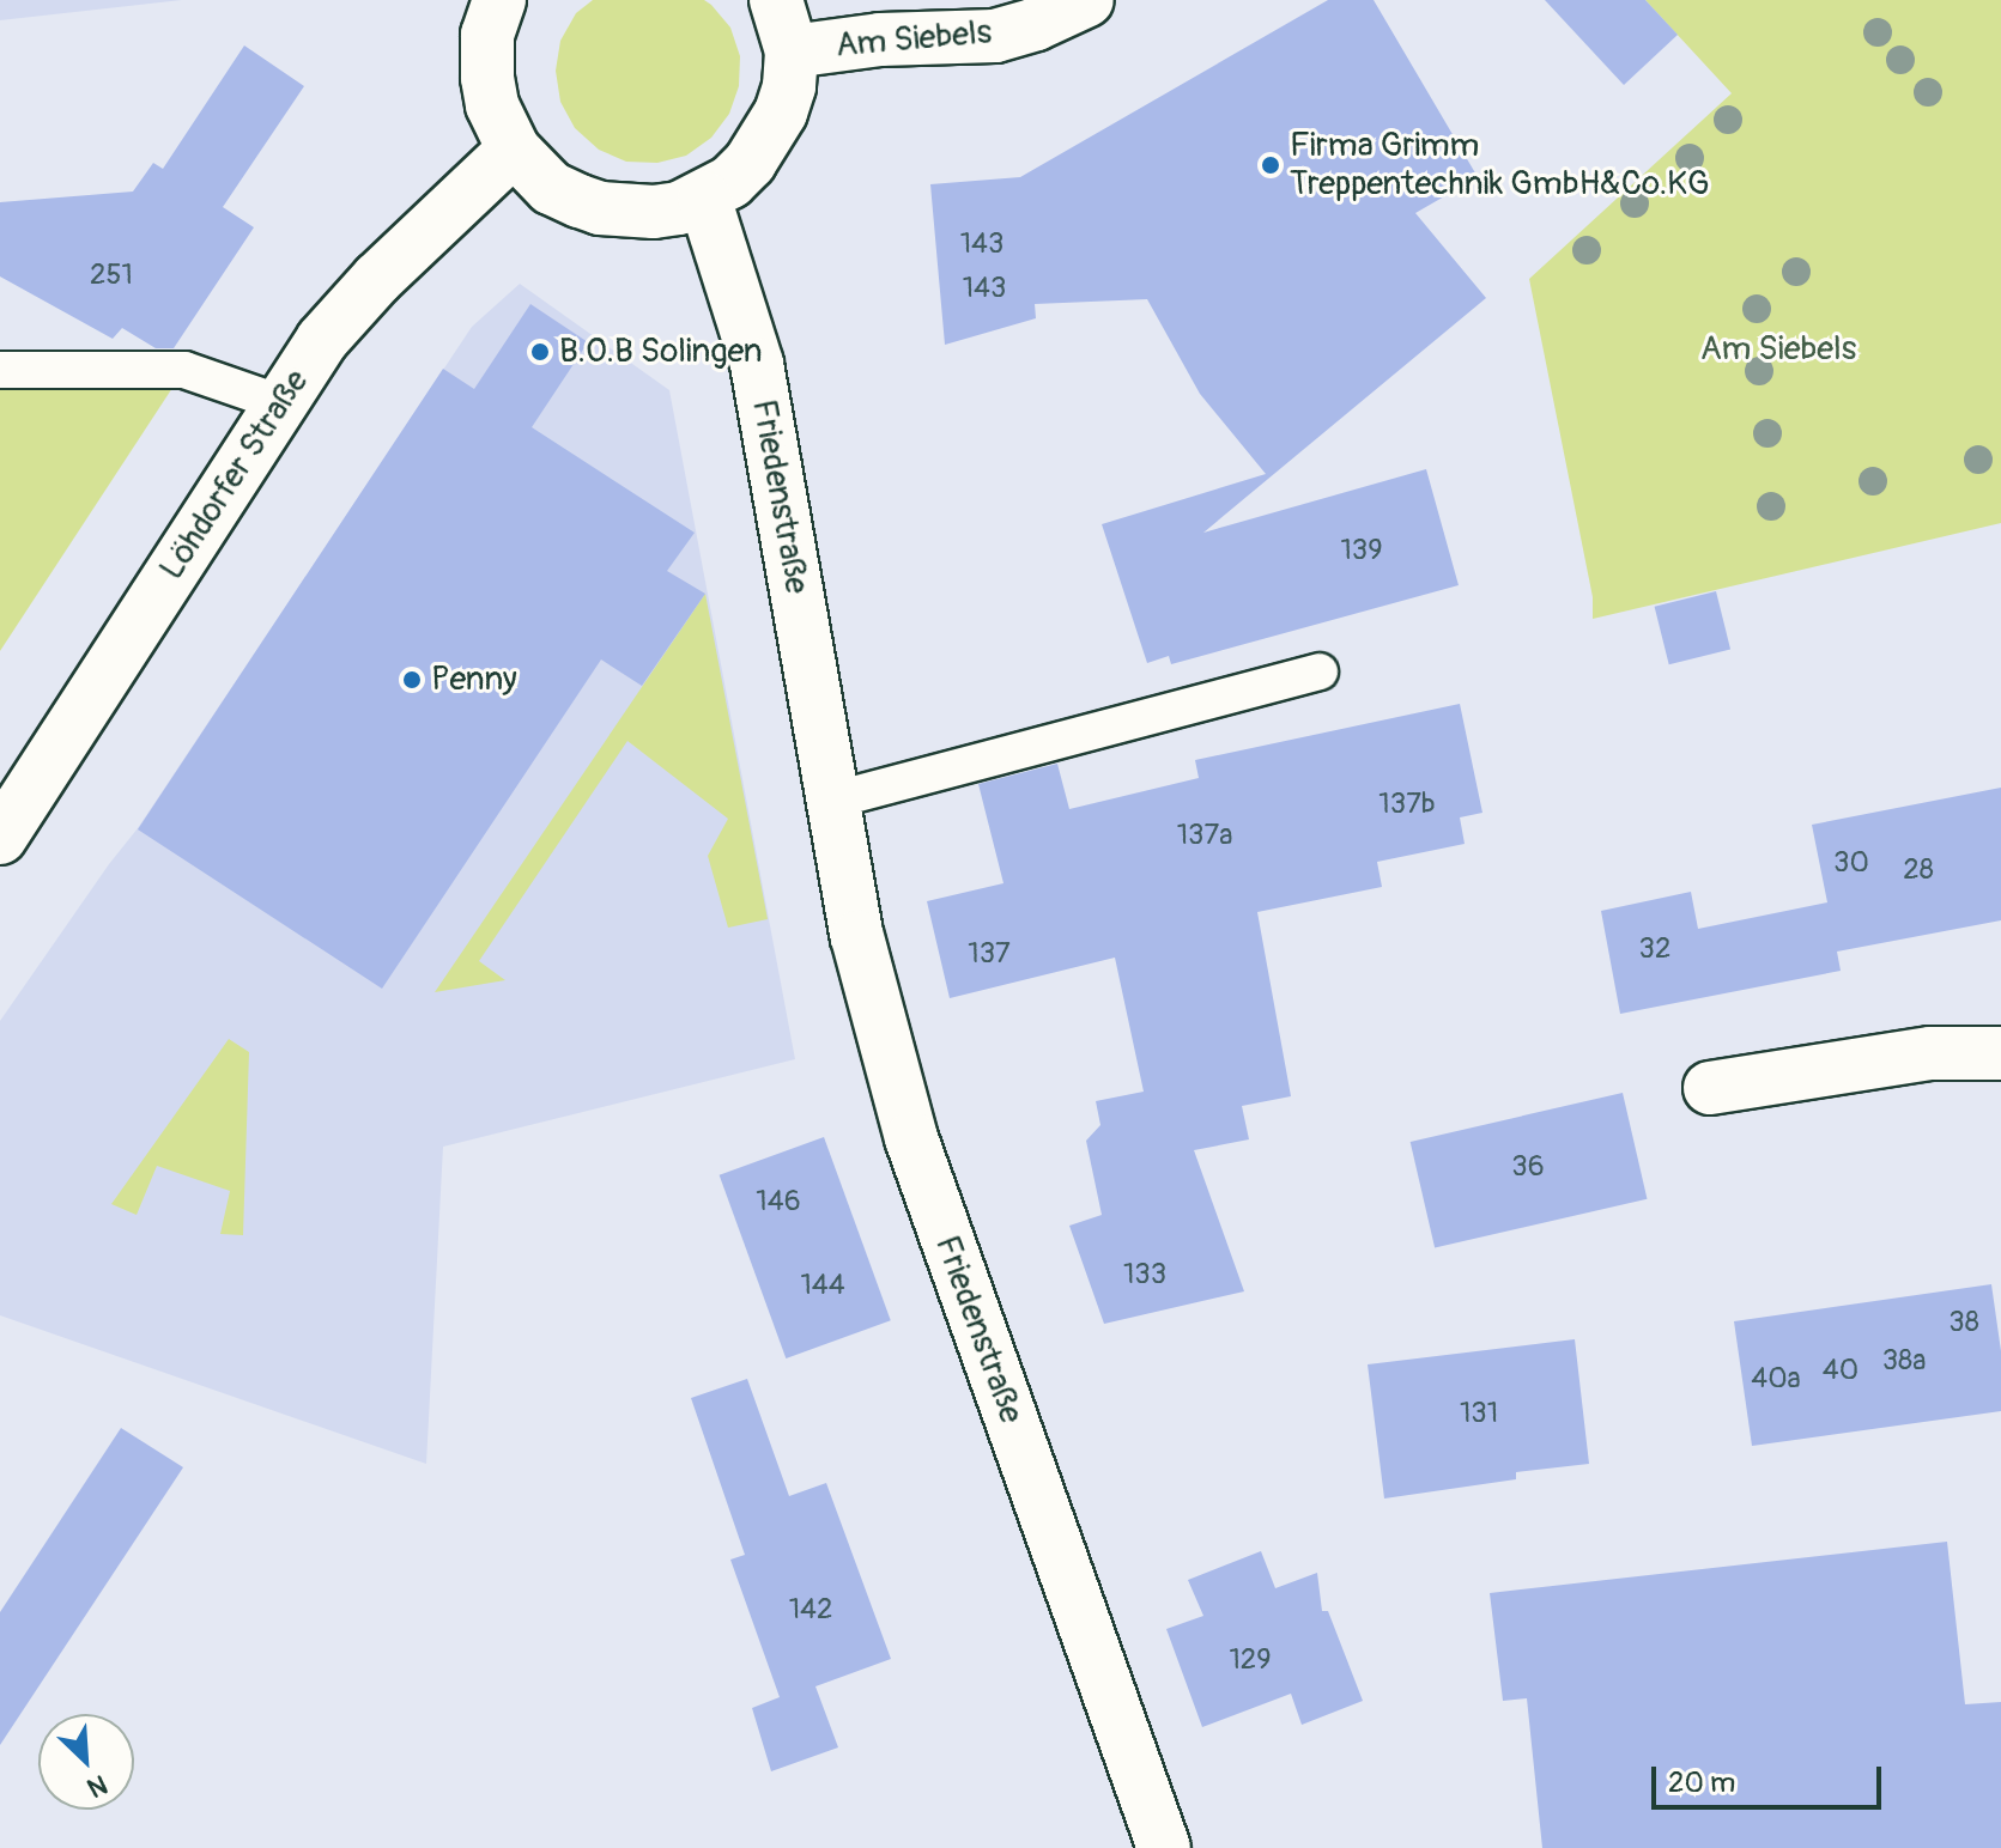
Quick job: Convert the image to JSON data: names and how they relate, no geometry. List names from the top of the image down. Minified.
{"streets":{"main road":["Am Siebels","Löhdorfer Straße","Friedenstraße"]},"parks":["Am Siebels"],"places":["Firma Grimm Treppentechnik GmbH&Co.KG","B.O.B Solingen","Penny"],"house_numbers":["143","251","143","139","137b","137a","30","28","32","137","36","146","133","144","38","38a","40","40a","131","142","129"],"scale_bar":"20 m","north":"bottom right"}
